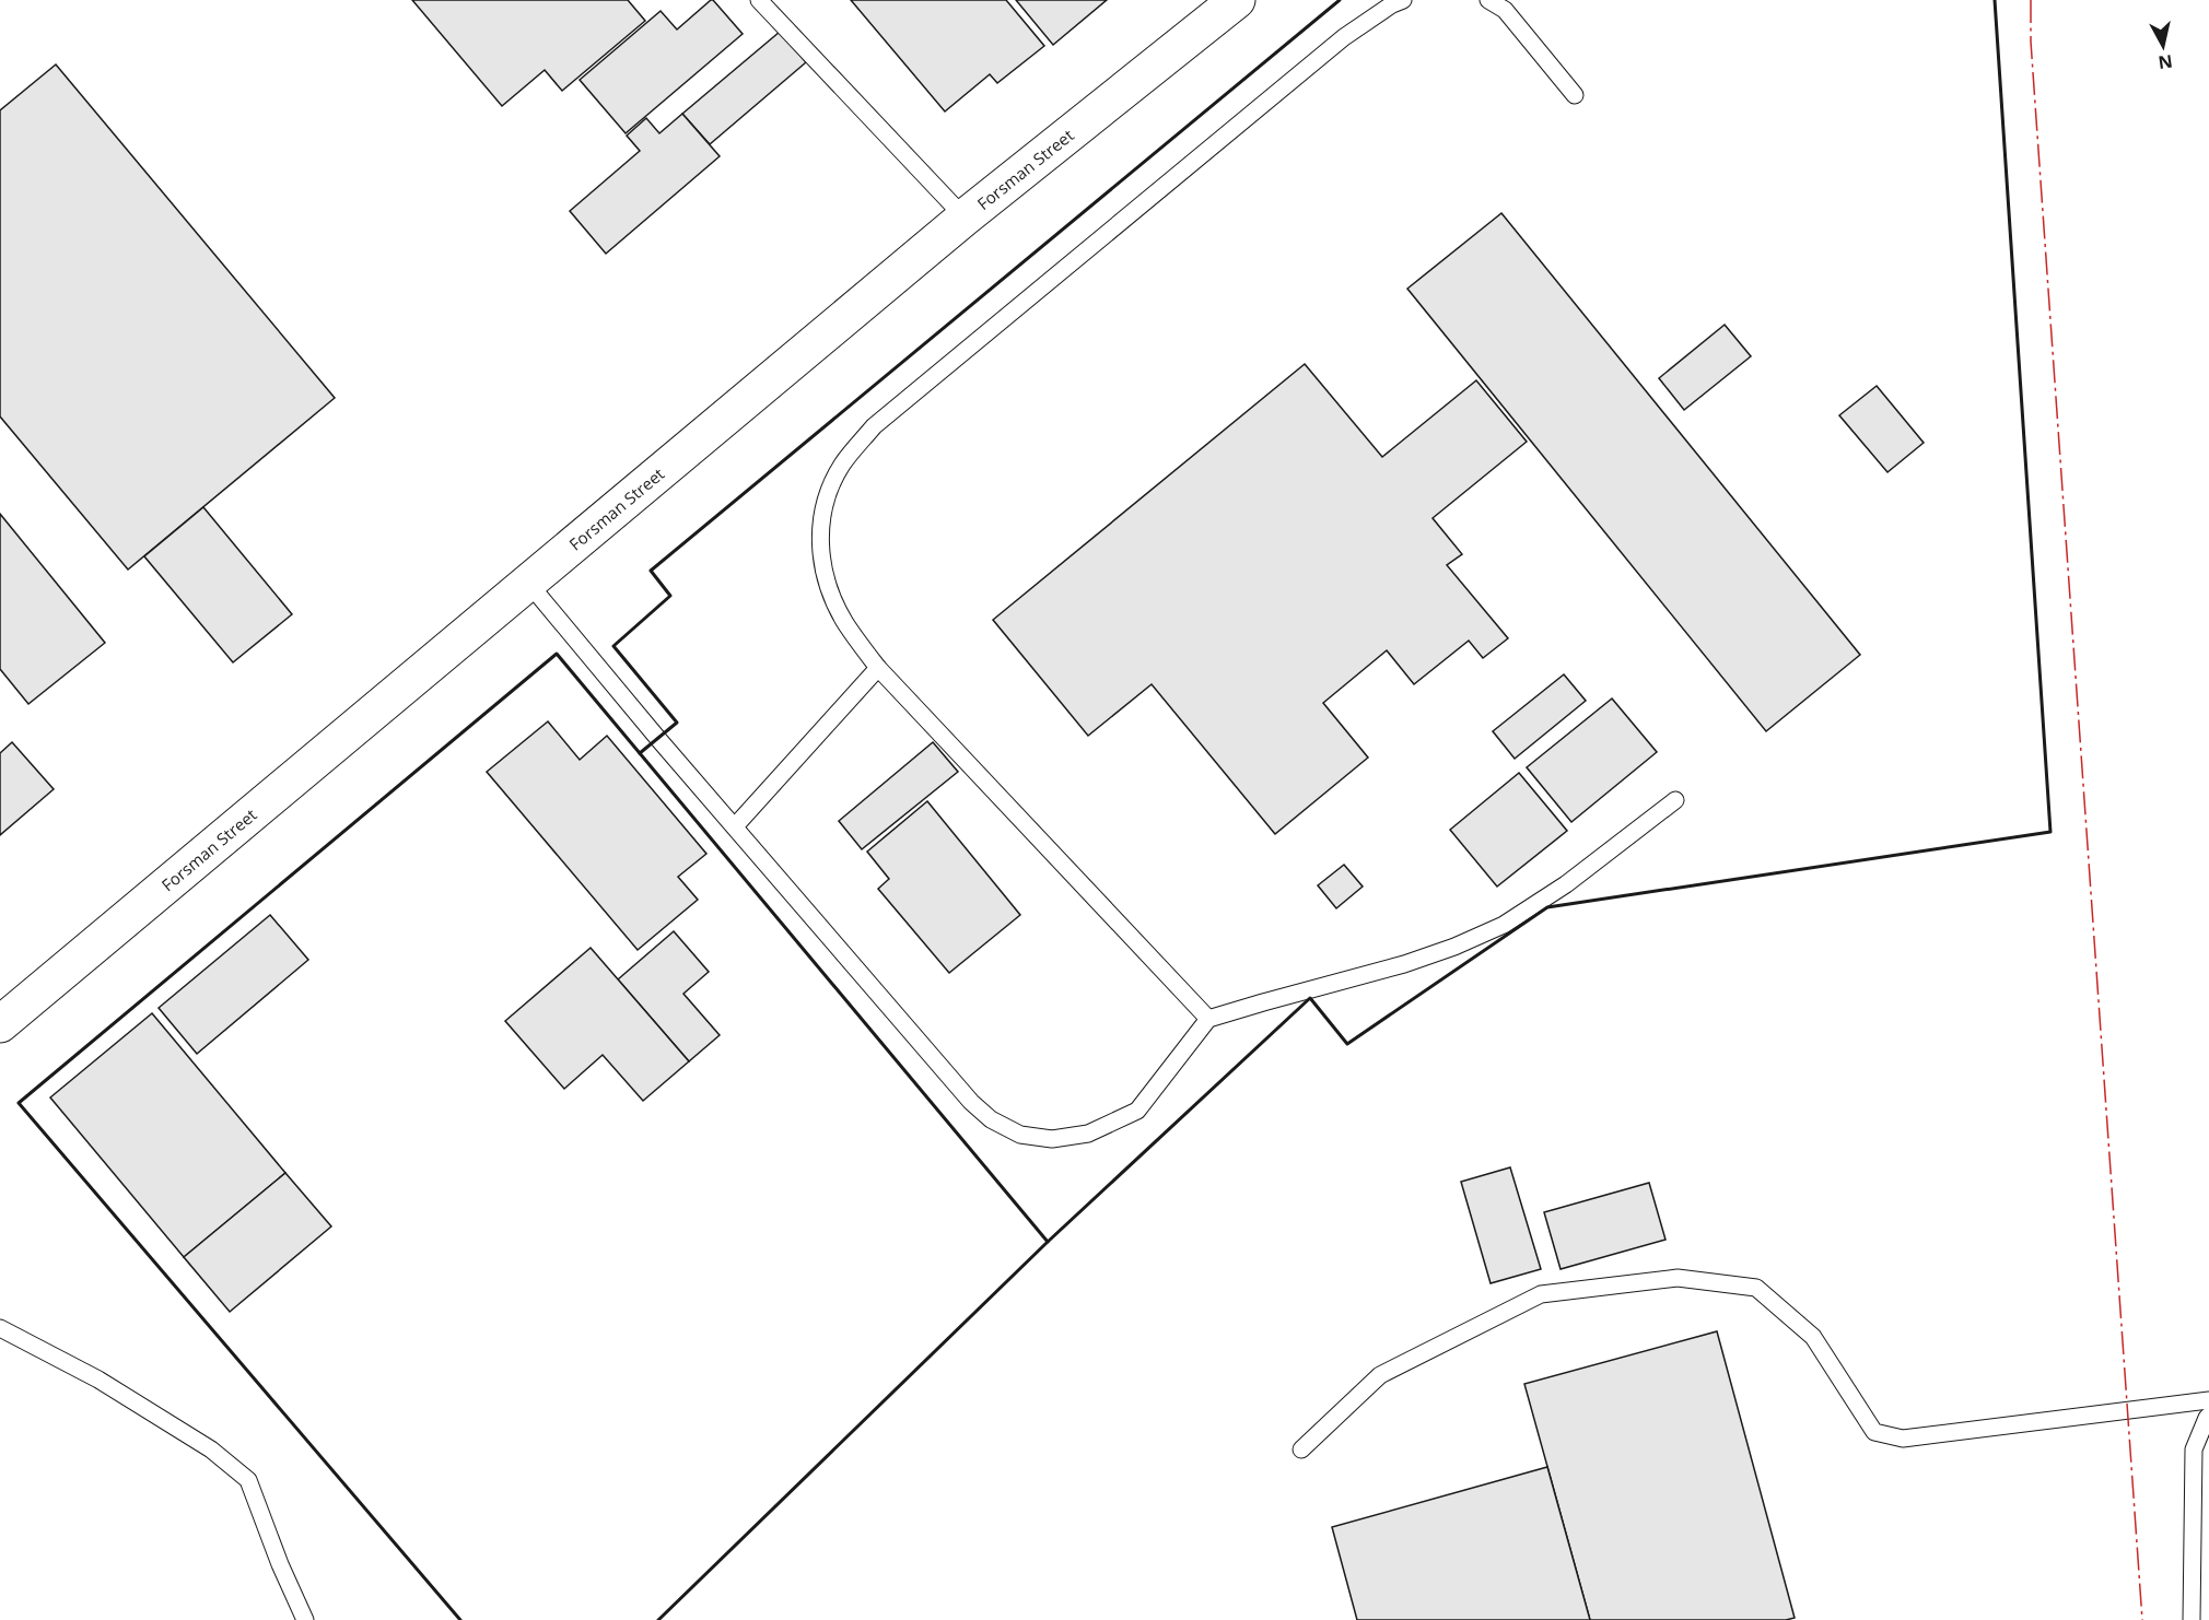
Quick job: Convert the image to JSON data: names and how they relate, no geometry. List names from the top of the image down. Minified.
{"streets":{"street":["Forsman Street"]},"north":"bottom"}
